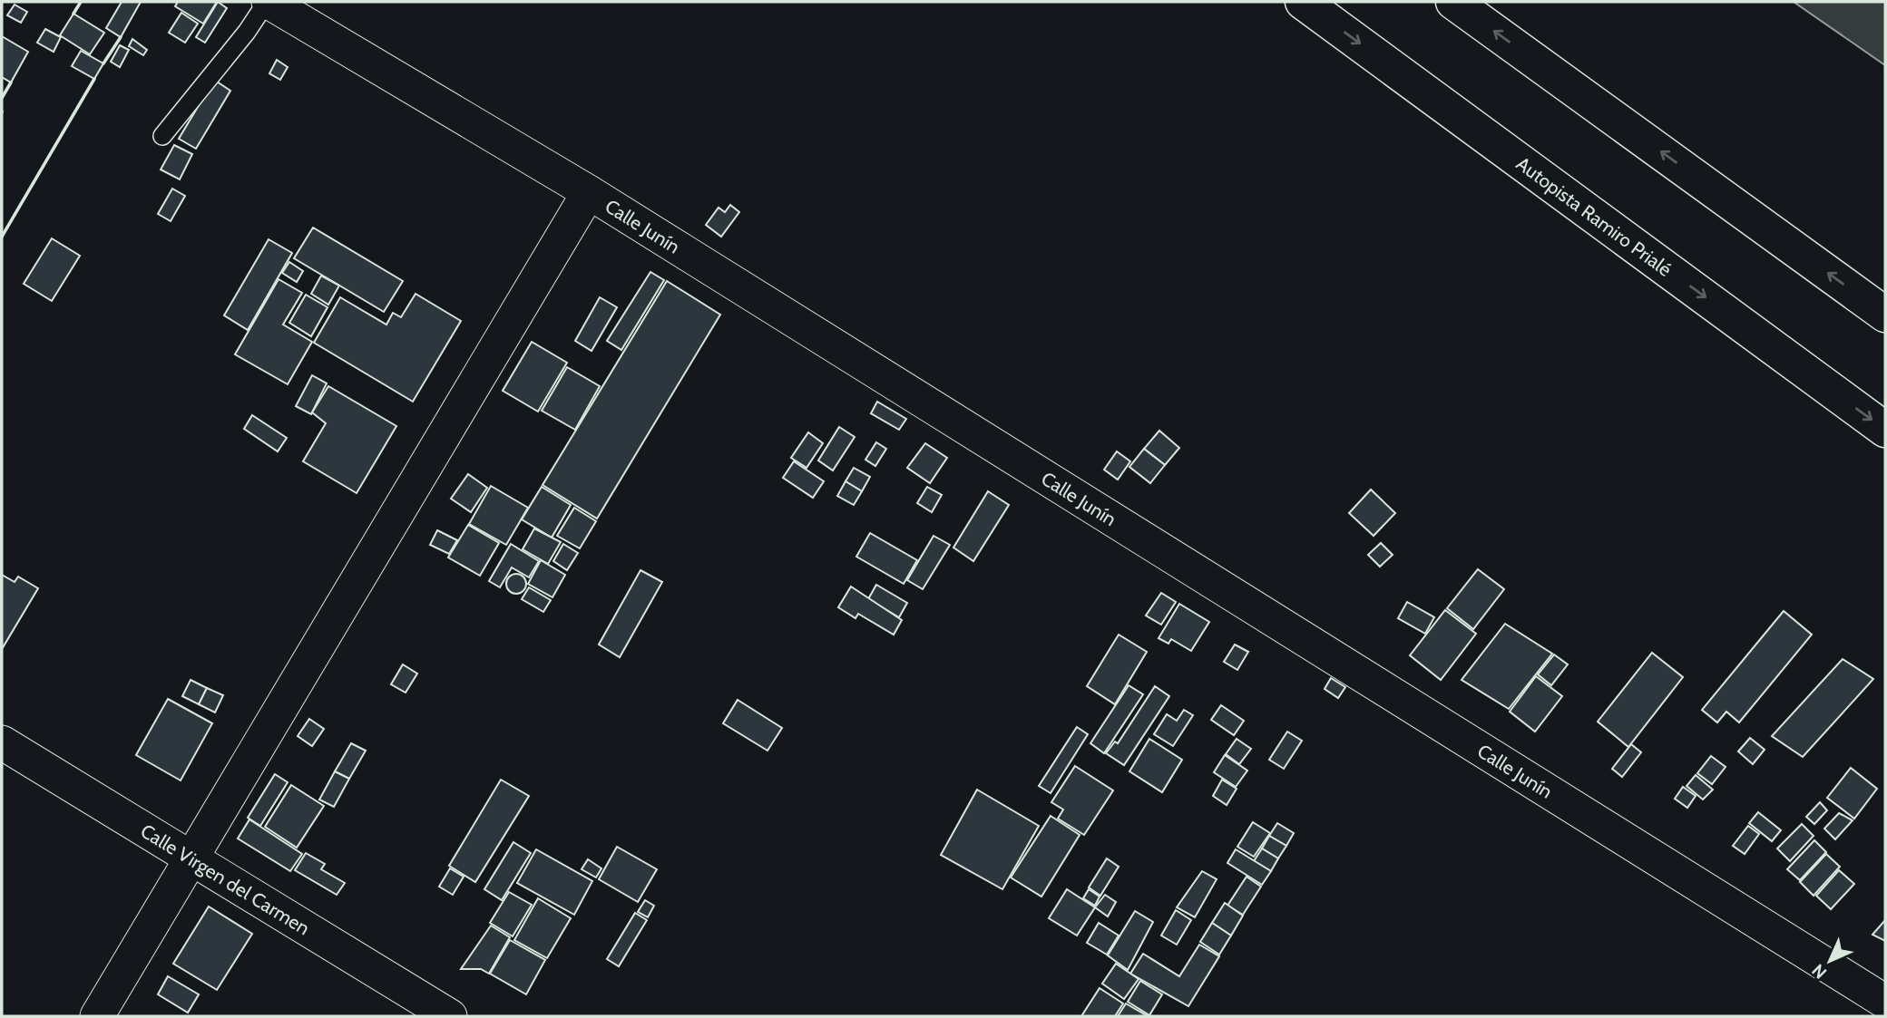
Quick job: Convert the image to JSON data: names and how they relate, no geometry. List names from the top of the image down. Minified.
{"streets":{"highway":["Autopista Ramiro Prialé"],"street":["Calle Junín","Calle Virgen del Carmen"]},"north":"bottom left"}
